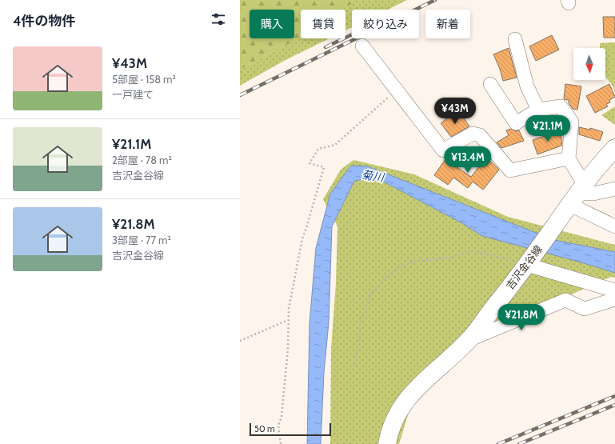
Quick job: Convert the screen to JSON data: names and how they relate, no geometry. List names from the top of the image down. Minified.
{"streets":{"main road":["吉沢金谷線"]},"water":["菊川"],"scale_bar":"50 m","north":"bottom","page":{"heading":"4件の物件","chip":["購入","賃貸","絞り込み","新着"],"list":[{"name":"¥43M","note":"5部屋 · 158 m² · 一戸建て"},{"name":"¥21.1M","note":"2部屋 · 78 m² · 吉沢金谷線"},{"name":"¥21.8M","note":"3部屋 · 77 m² · 吉沢金谷線"}],"price":["¥43M","¥21.1M","¥13.4M","¥21.8M"],"scale":"50 m"}}
